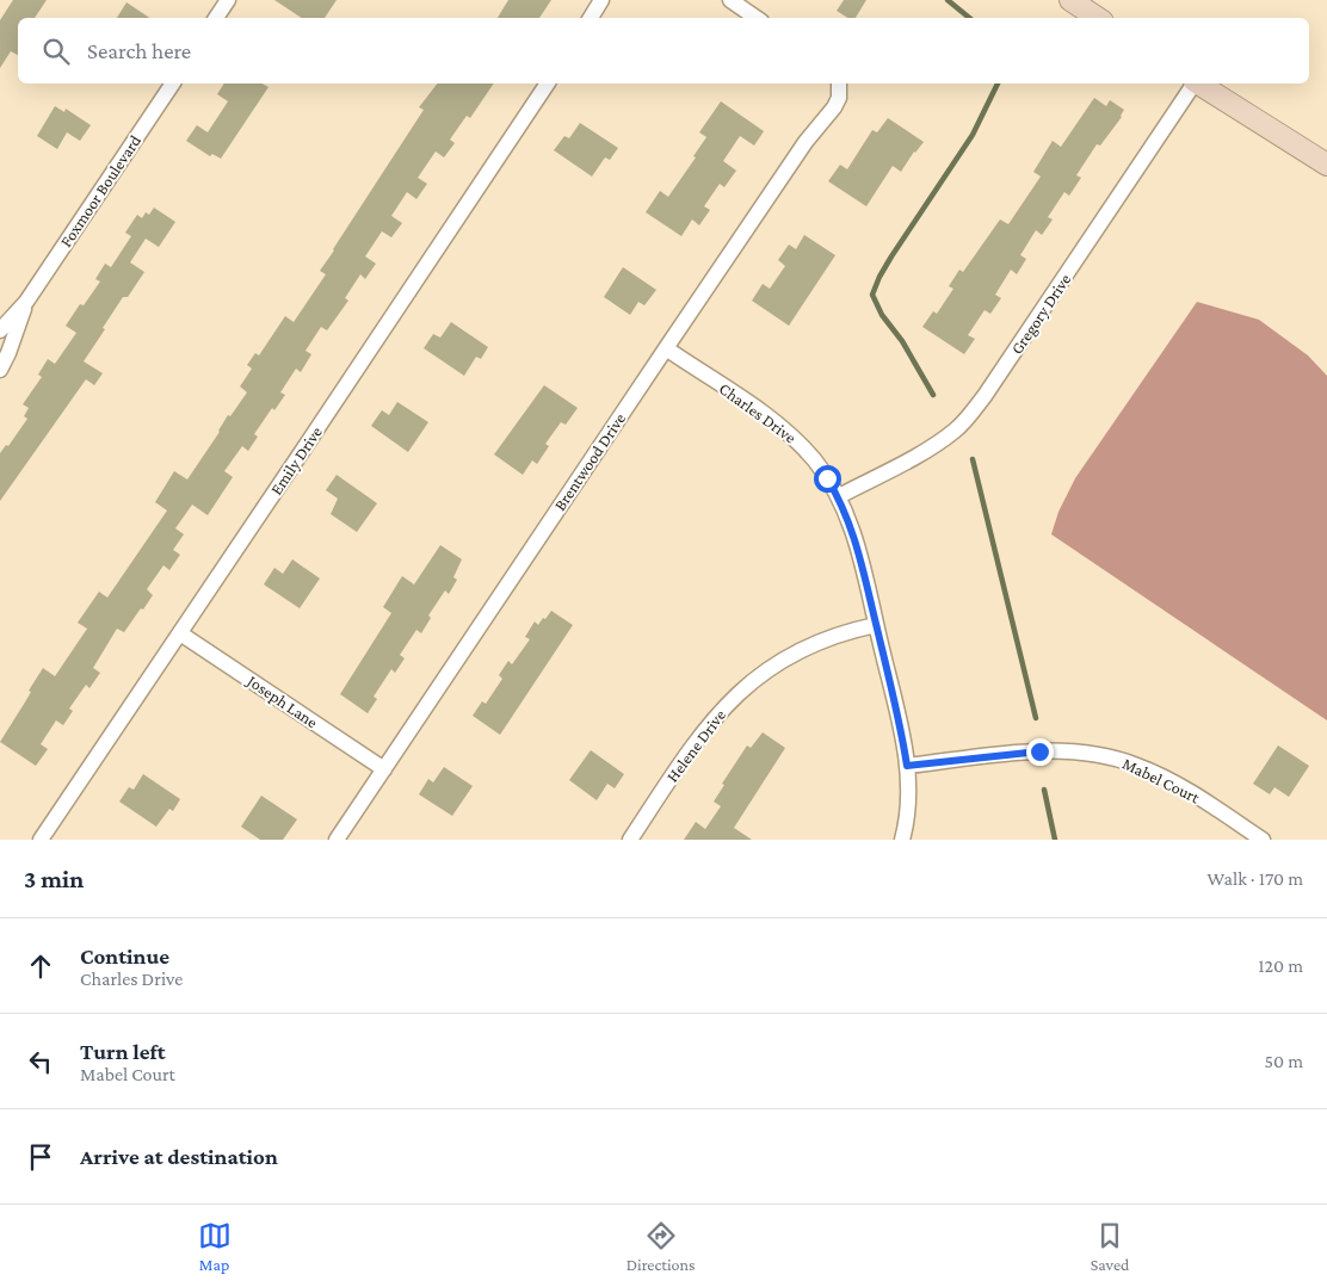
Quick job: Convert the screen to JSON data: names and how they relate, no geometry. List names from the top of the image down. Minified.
{"streets":{"street":["Foxmoor Boulevard","Gregory Drive","Charles Drive","Emily Drive","Brentwood Drive","Joseph Lane","Helene Drive","Mabel Court"]},"crossings":[["Gregory Drive","Charles Drive"],["Charles Drive","Brentwood Drive"],["Charles Drive","Helene Drive"],["Charles Drive","Mabel Court"],["Emily Drive","Joseph Lane"],["Brentwood Drive","Joseph Lane"]],"page":{"search":"Search here","heading":["3 min","Walk · 170 m"],"list":[["Continue","Charles Drive","120 m"],["Turn left","Mabel Court","50 m"],"Arrive at destination"],"nav":["Map","Directions","Saved"]}}
